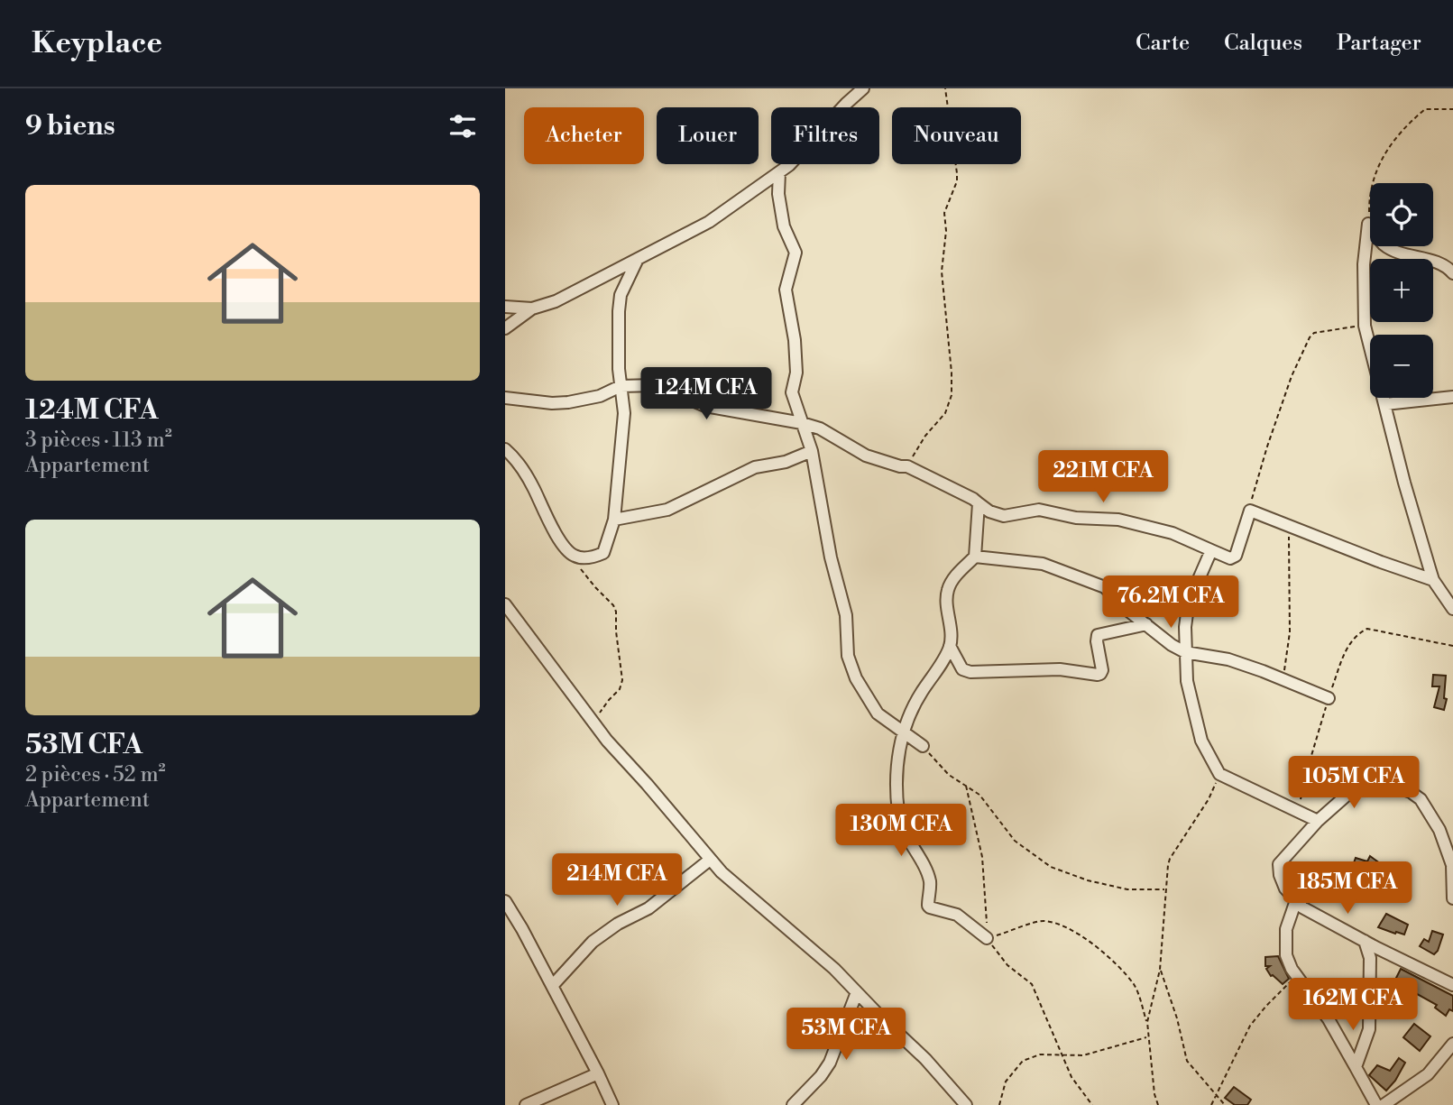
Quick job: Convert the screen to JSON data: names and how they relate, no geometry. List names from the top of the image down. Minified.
{"page":{"header":"Keyplace","nav":["Carte","Calques","Partager"],"heading":"9 biens","chip":["Acheter","Louer","Filtres","Nouveau"],"list":[{"name":"124M CFA","note":"3 pièces · 113 m² · Appartement"},{"name":"53M CFA","note":"2 pièces · 52 m² · Appartement"}],"map_buttons":["+","−"],"price":["124M CFA","221M CFA","76.2M CFA","105M CFA","130M CFA","214M CFA","185M CFA","162M CFA","53M CFA"]}}
